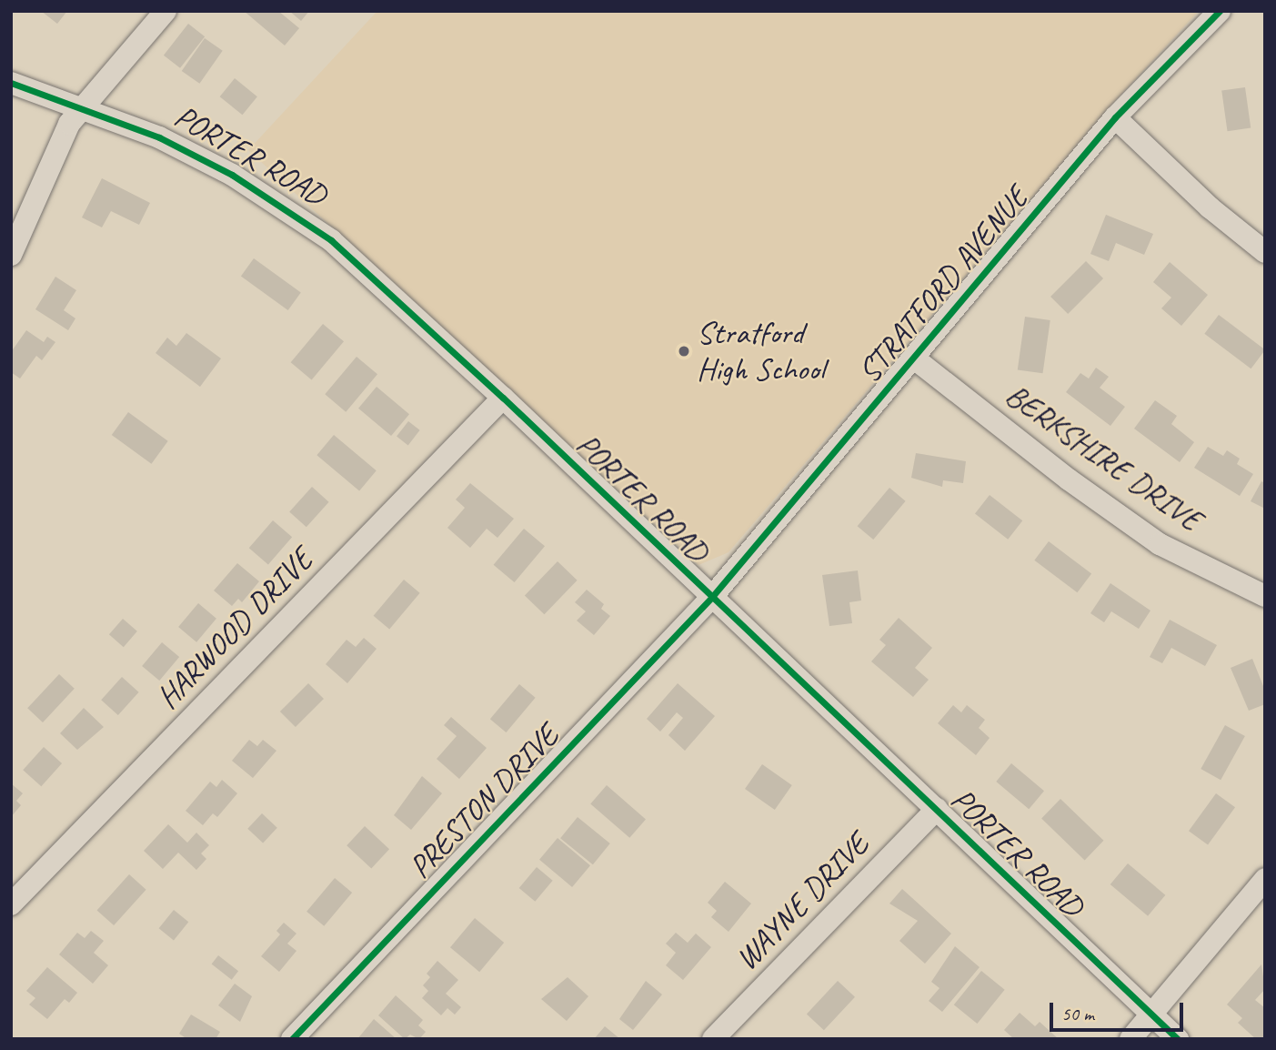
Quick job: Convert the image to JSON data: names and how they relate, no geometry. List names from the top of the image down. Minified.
{"streets":{"street":["PORTER ROAD","STRATFORD AVENUE","BERKSHIRE DRIVE","HARWOOD DRIVE","PRESTON DRIVE","WAYNE DRIVE"]},"crossings":[["PORTER ROAD","STRATFORD AVENUE"],["PORTER ROAD","HARWOOD DRIVE"],["PORTER ROAD","PRESTON DRIVE"],["PORTER ROAD","WAYNE DRIVE"],["STRATFORD AVENUE","BERKSHIRE DRIVE"],["STRATFORD AVENUE","PRESTON DRIVE"]],"places":["Stratford High School"],"scale_bar":"50 m"}
